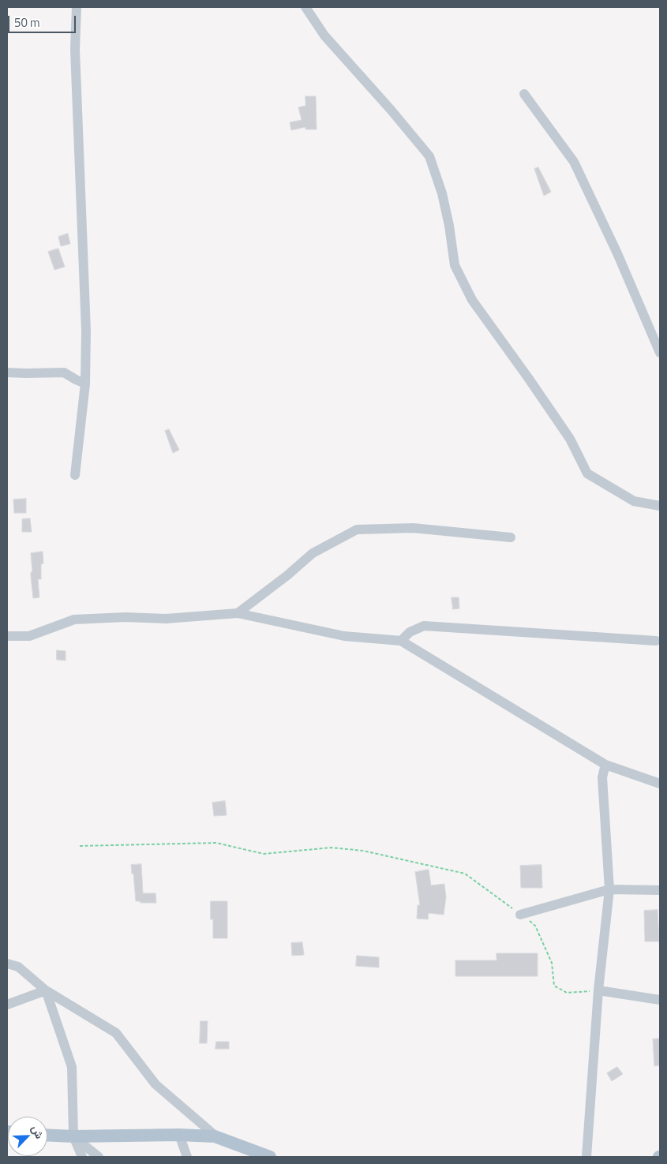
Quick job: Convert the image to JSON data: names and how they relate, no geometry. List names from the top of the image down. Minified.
{"scale_bar":"50 m","north":"top right"}
